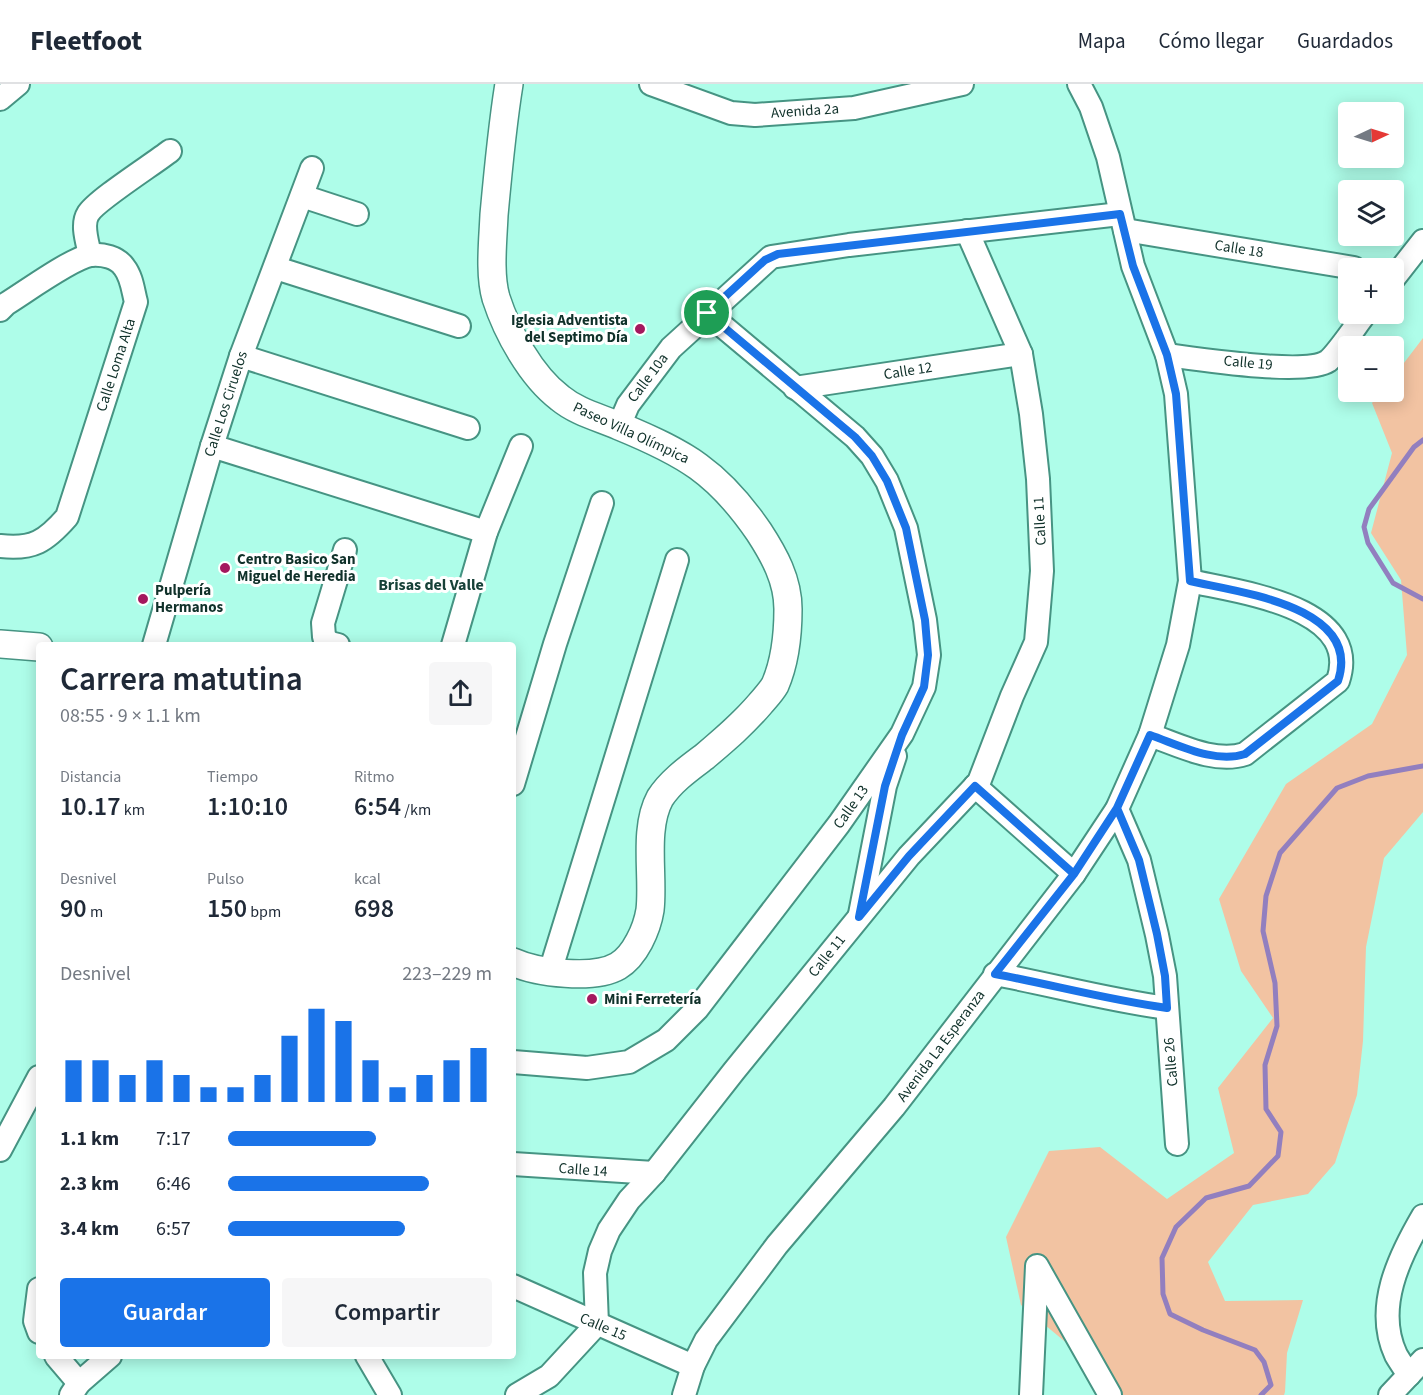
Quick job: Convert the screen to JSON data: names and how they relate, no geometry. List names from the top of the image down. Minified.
{"streets":{"main road":["Paseo Villa Olímpica"],"street":["Avenida 2a","Calle 18","Calle 19","Calle Loma Alta","Calle 12","Calle 10a","Calle Los Ciruelos","Calle 11","Calle 13","Avenida La Esperanza","Calle 26","Calle 14","Calle 15"]},"crossings":[["Calle 18","Calle 10a"],["Calle 18","Avenida La Esperanza"],["Calle 19","Avenida La Esperanza"],["Calle 12","Calle 11"],["Calle 12","Calle 13"],["Calle 10a","Paseo Villa Olímpica"],["Calle 10a","Calle 11"],["Calle 10a","Calle 13"],["Calle 10a","Avenida La Esperanza"],["Calle 11","Calle 14"],["Calle 11","Calle 15"],["Avenida La Esperanza","Calle 26"],["Avenida La Esperanza","Calle 15"]],"districts":["Brisas del Valle"],"places":["Iglesia Adventista del Septimo Día","Centro Basico San Miguel de Heredia","Pulpería Hermanos","Mini Ferretería"],"north":"right","page":{"header":"Fleetfoot","nav":["Mapa","Cómo llegar","Guardados"],"map_buttons":["+","−"],"heading":["Carrera matutina","08:55 · 9 × 1.1 km"],"stats":[["Distancia","10.17 km"],["Tiempo","1:10:10"],["Ritmo","6:54 /km"],["Desnivel","90 m"],["Pulso","150 bpm"],["kcal","698"]],"chart":["Desnivel","223–229 m"],"list":[{"name":"1.1 km","note":"7:17"},{"name":"2.3 km","note":"6:46"},{"name":"3.4 km","note":"6:57"}],"buttons":["Guardar","Compartir"]}}
